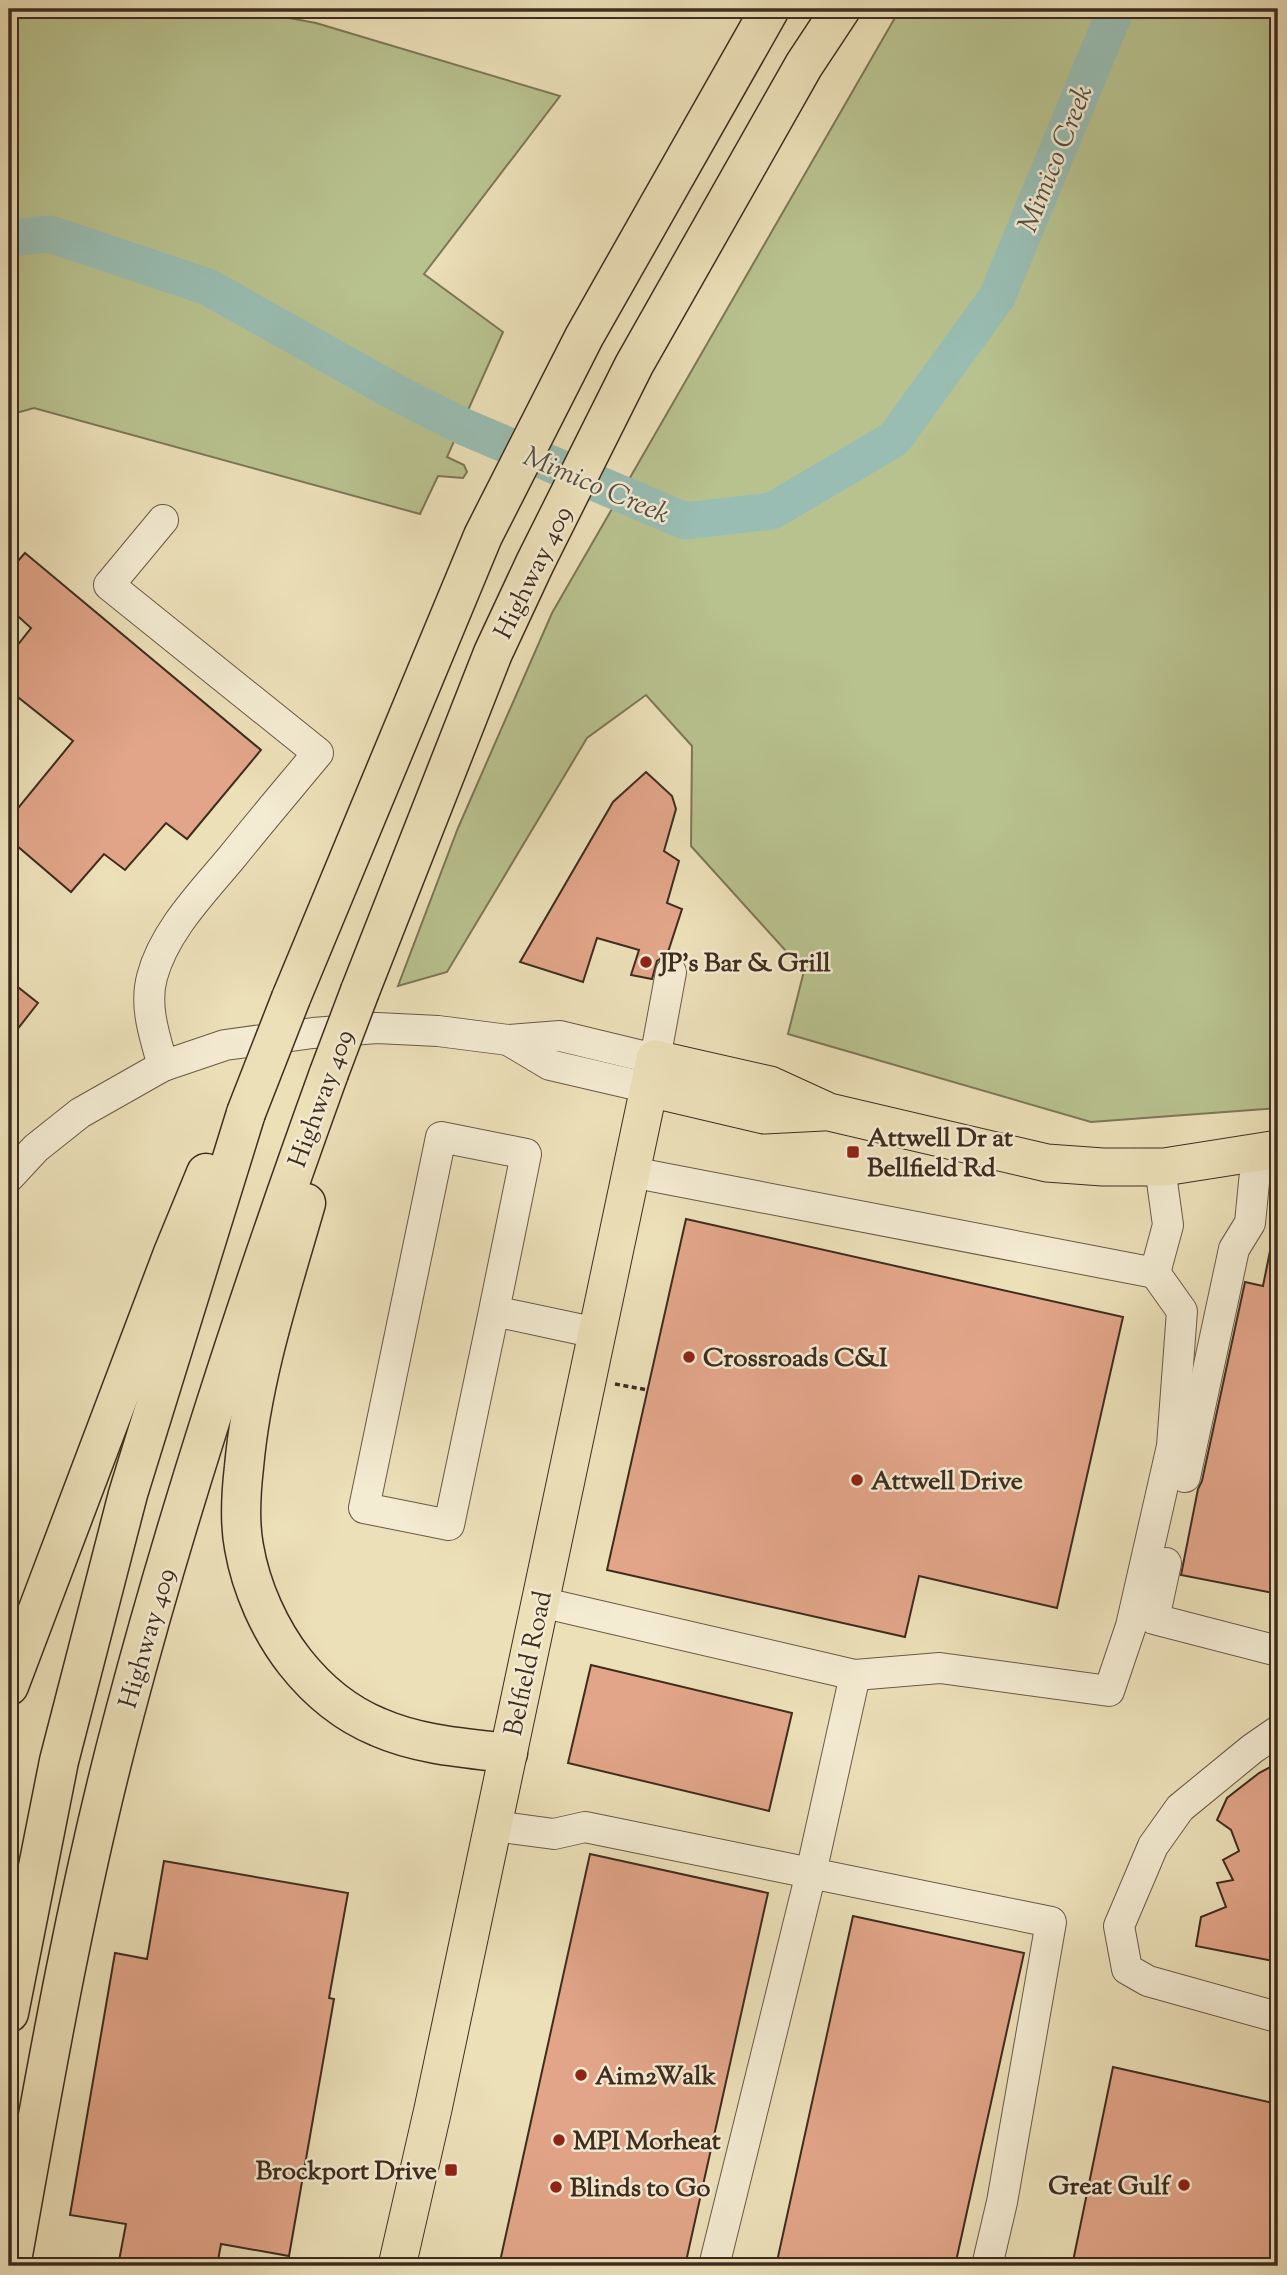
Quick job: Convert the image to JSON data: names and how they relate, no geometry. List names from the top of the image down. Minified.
{"streets":{"highway":["Highway 409"],"main road":["Belfield Road"]},"water":["Mimico Creek"],"places":{"other":["JP's Bar & Grill","Crossroads C&I","Attwell Drive","Aim2Walk","MPI Morheat","Great Gulf","Blinds to Go"],"transit":["Attwell Dr at Bellfield Rd","Brockport Drive"]}}
